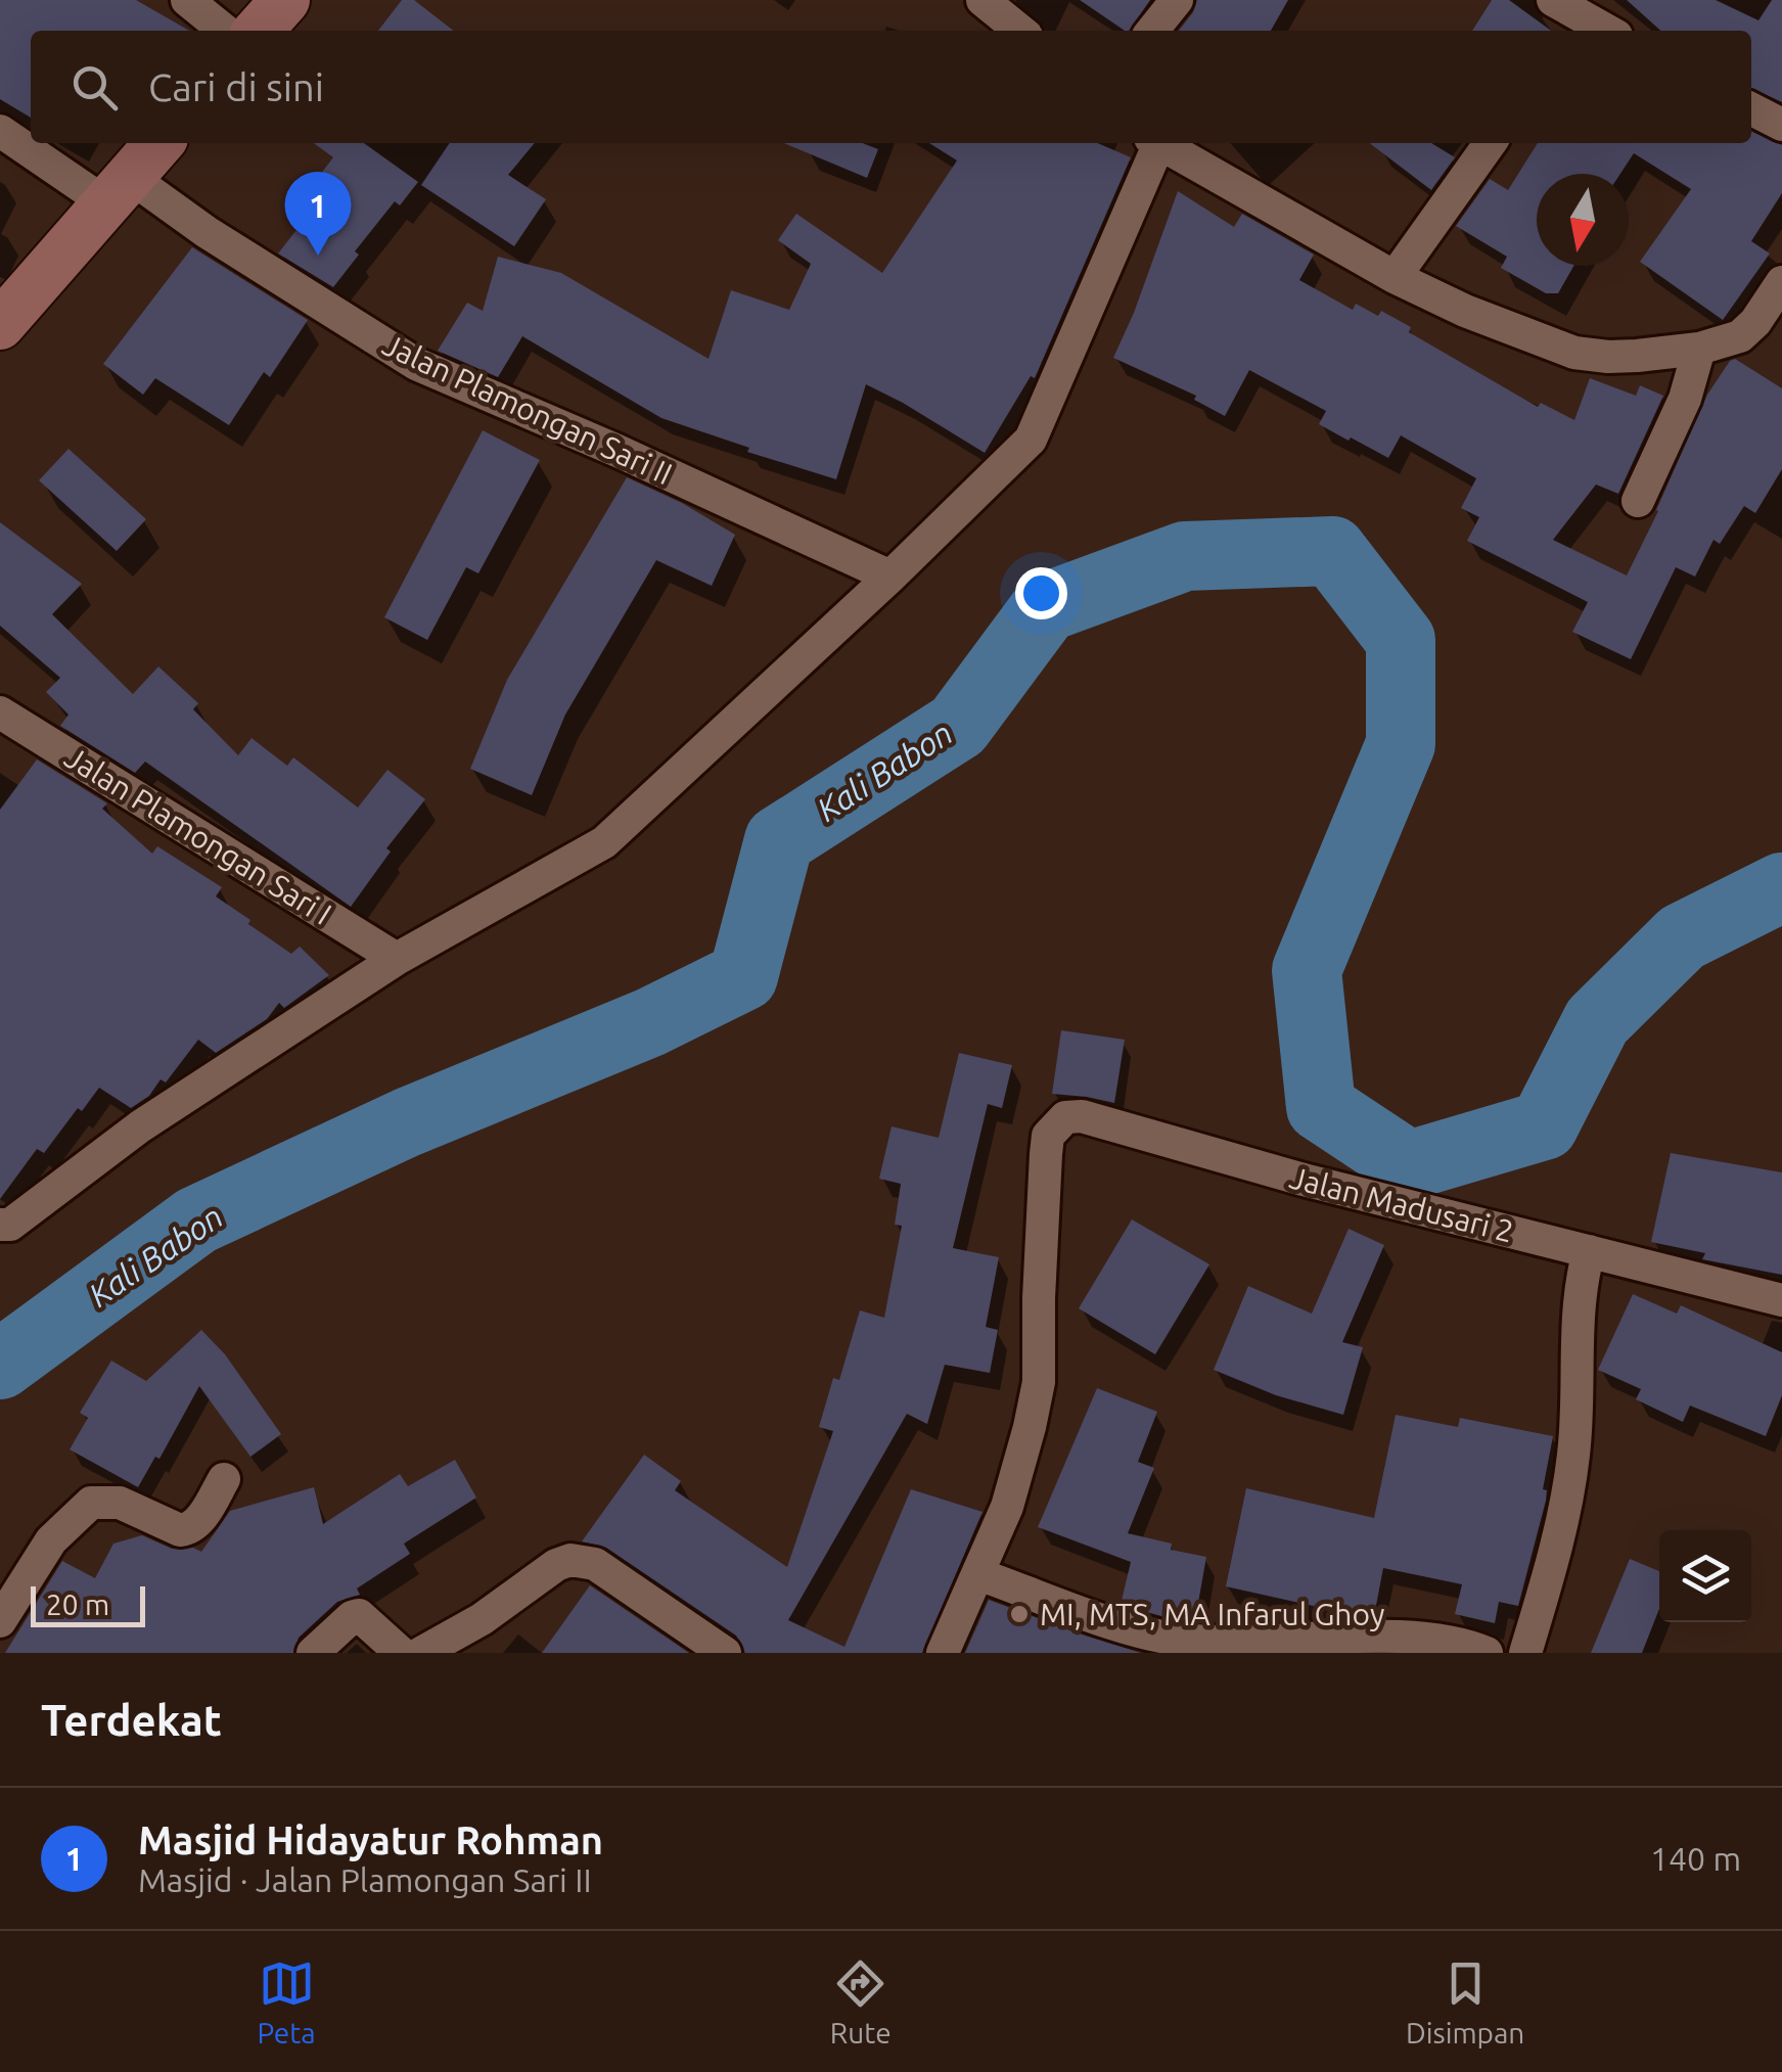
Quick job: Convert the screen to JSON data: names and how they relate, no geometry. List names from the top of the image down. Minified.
{"streets":{"street":["Jalan Plamongan Sari II","Jalan Plamongan Sari I","Jalan Madusari 2"]},"water":["Kali Babon"],"places":["MI, MTS, MA Infarul Ghoy"],"scale_bar":"20 m","north":"bottom","page":{"search":"Cari di sini","pins":"1","scale":"20 m","heading":"Terdekat","list":[{"mark":"1","name":"Masjid Hidayatur Rohman","note":"Masjid · Jalan Plamongan Sari II","value":"140 m"}],"nav":["Peta","Rute","Disimpan"]}}
